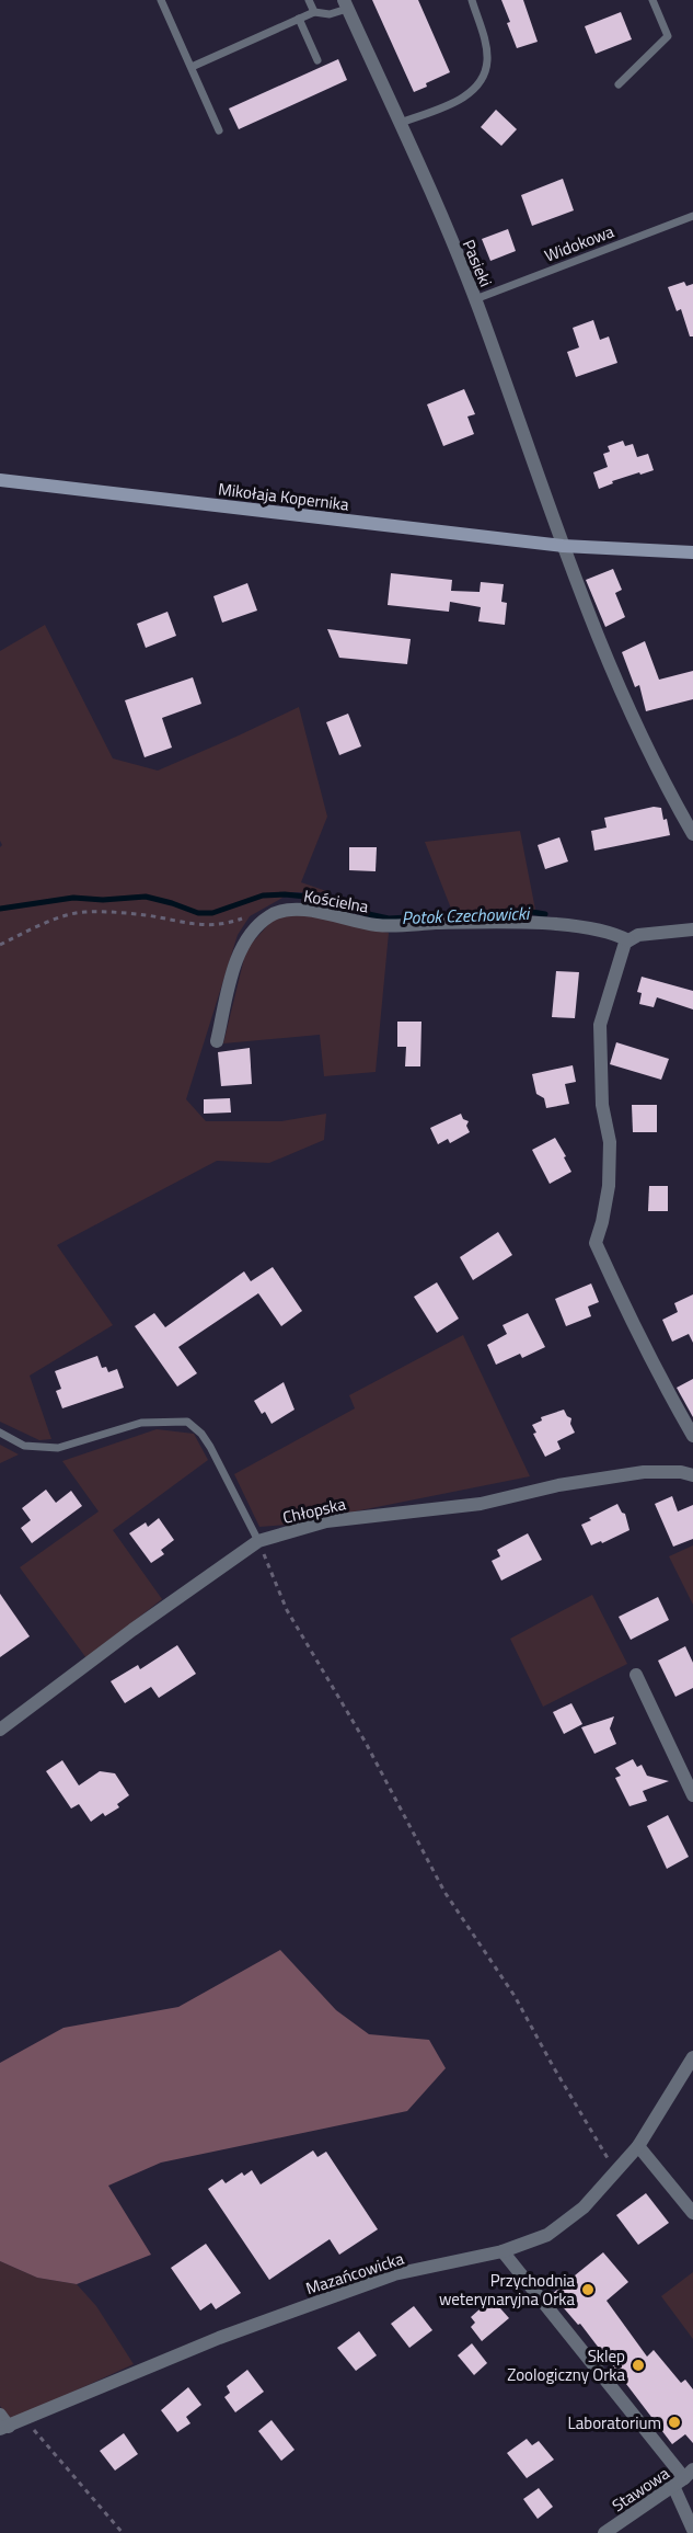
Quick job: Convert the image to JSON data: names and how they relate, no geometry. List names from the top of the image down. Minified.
{"streets":{"street":["Pasieki","Mikołaja Kopernika","Kościelna","Chłopska","Mazańcowicka","Stawowa"],"lane":["Widokowa"]},"crossings":[["Widokowa","Pasieki"],["Pasieki","Mikołaja Kopernika"]],"water":["Potok Czechowicki"],"places":["Przychodnia weterynaryjna Orka","Sklep Zoologiczny Orka","Laboratorium"]}
